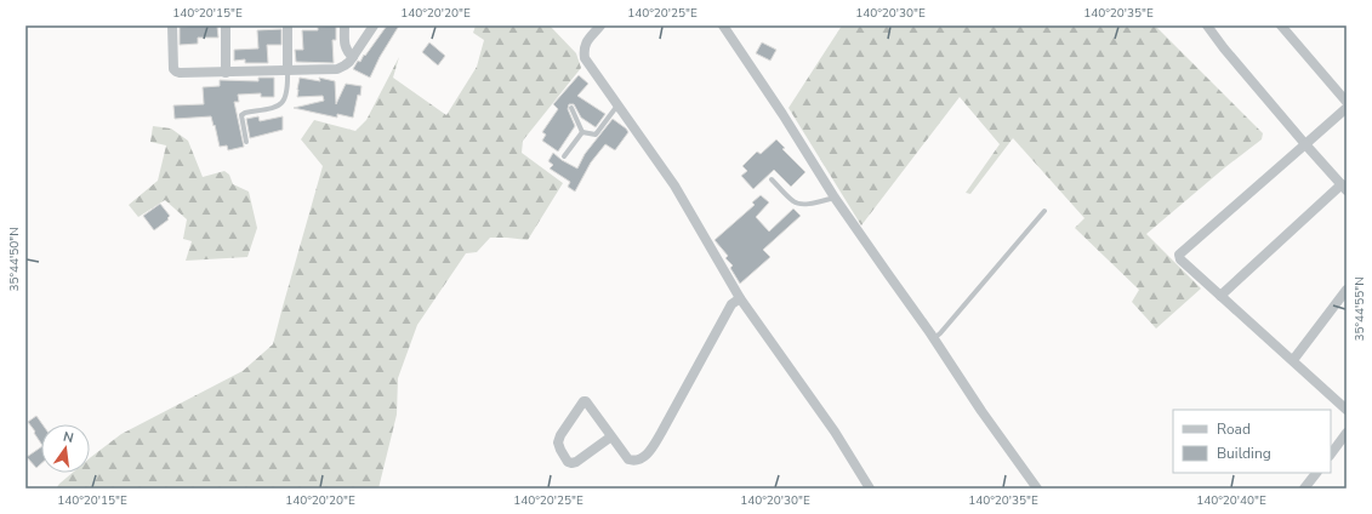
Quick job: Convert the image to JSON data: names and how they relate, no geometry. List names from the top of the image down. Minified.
{"legend":["Road","Building"],"north":"top","coordinates":["140°20'15\"E","140°20'20\"E","140°20'25\"E","140°20'30\"E","140°20'35\"E","35°44'50\"N","35°44'55\"N","140°20'40\"E"]}
